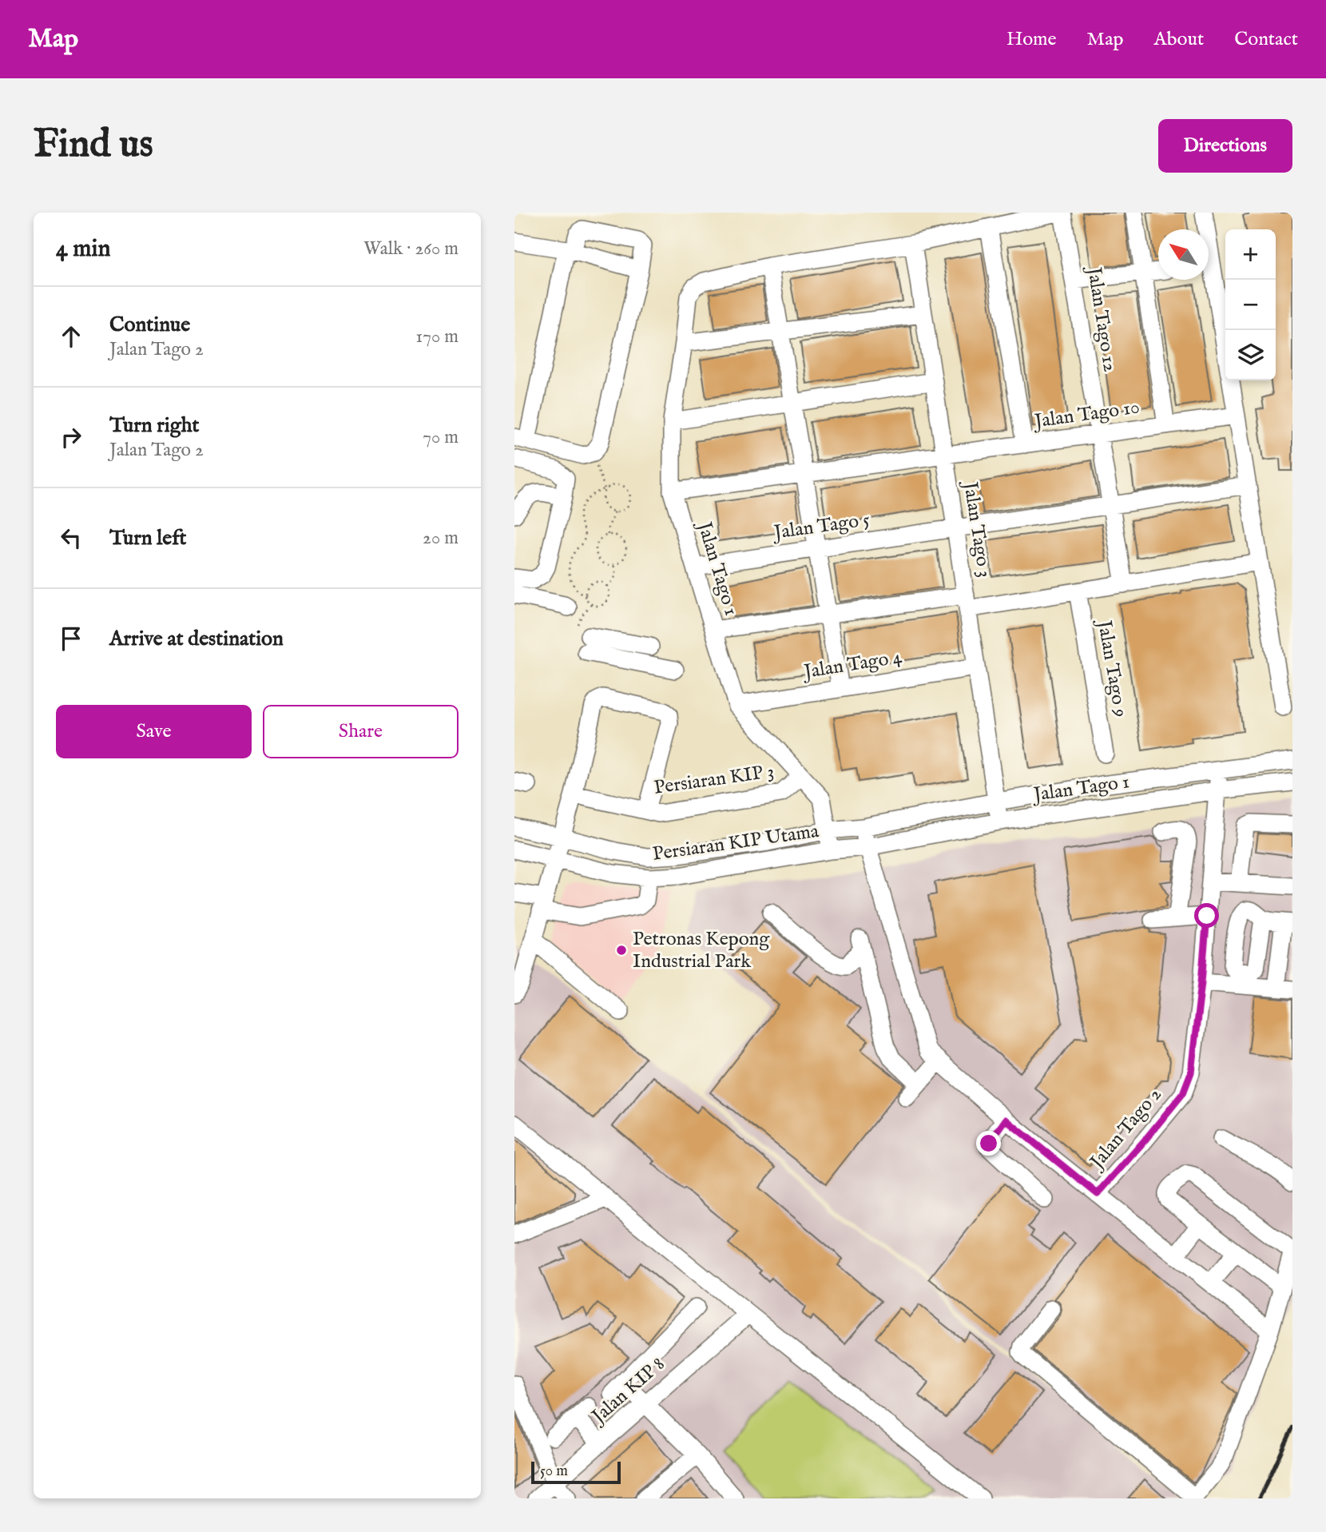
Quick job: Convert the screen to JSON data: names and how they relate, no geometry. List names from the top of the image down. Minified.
{"streets":{"street":["Jalan Tago 12","Jalan Tago 10","Jalan Tago 5","Jalan Tago 3","Jalan Tago 1","Jalan Tago 4","Jalan Tago 9","Persiaran KIP 3","Persiaran KIP Utama","Jalan Tago 2","Jalan KIP 8"]},"crossings":[["Jalan Tago 12","Jalan Tago 10"],["Jalan Tago 12","Jalan Tago 5"],["Jalan Tago 10","Jalan Tago 3"],["Jalan Tago 10","Jalan Tago 1"],["Jalan Tago 5","Jalan Tago 3"],["Jalan Tago 5","Jalan Tago 1"],["Jalan Tago 3","Jalan Tago 1"],["Jalan Tago 3","Jalan Tago 4"],["Jalan Tago 1","Jalan Tago 4"],["Jalan Tago 1","Persiaran KIP 3"],["Jalan Tago 1","Persiaran KIP Utama"],["Jalan Tago 1","Jalan Tago 2"]],"places":["Petronas Kepong Industrial Park"],"scale_bar":"50 m","north":"top left","page":{"header":"Map","nav":["Home","Map","About","Contact"],"buttons":["Directions",["Save","Share"]],"title":"Find us","heading":["4 min","Walk · 260 m"],"map_buttons":["+","−"],"list":[["Continue","Jalan Tago 2","170 m"],["Turn right","Jalan Tago 2","70 m"],["Turn left","20 m"],"Arrive at destination"],"scale":"50 m"}}
